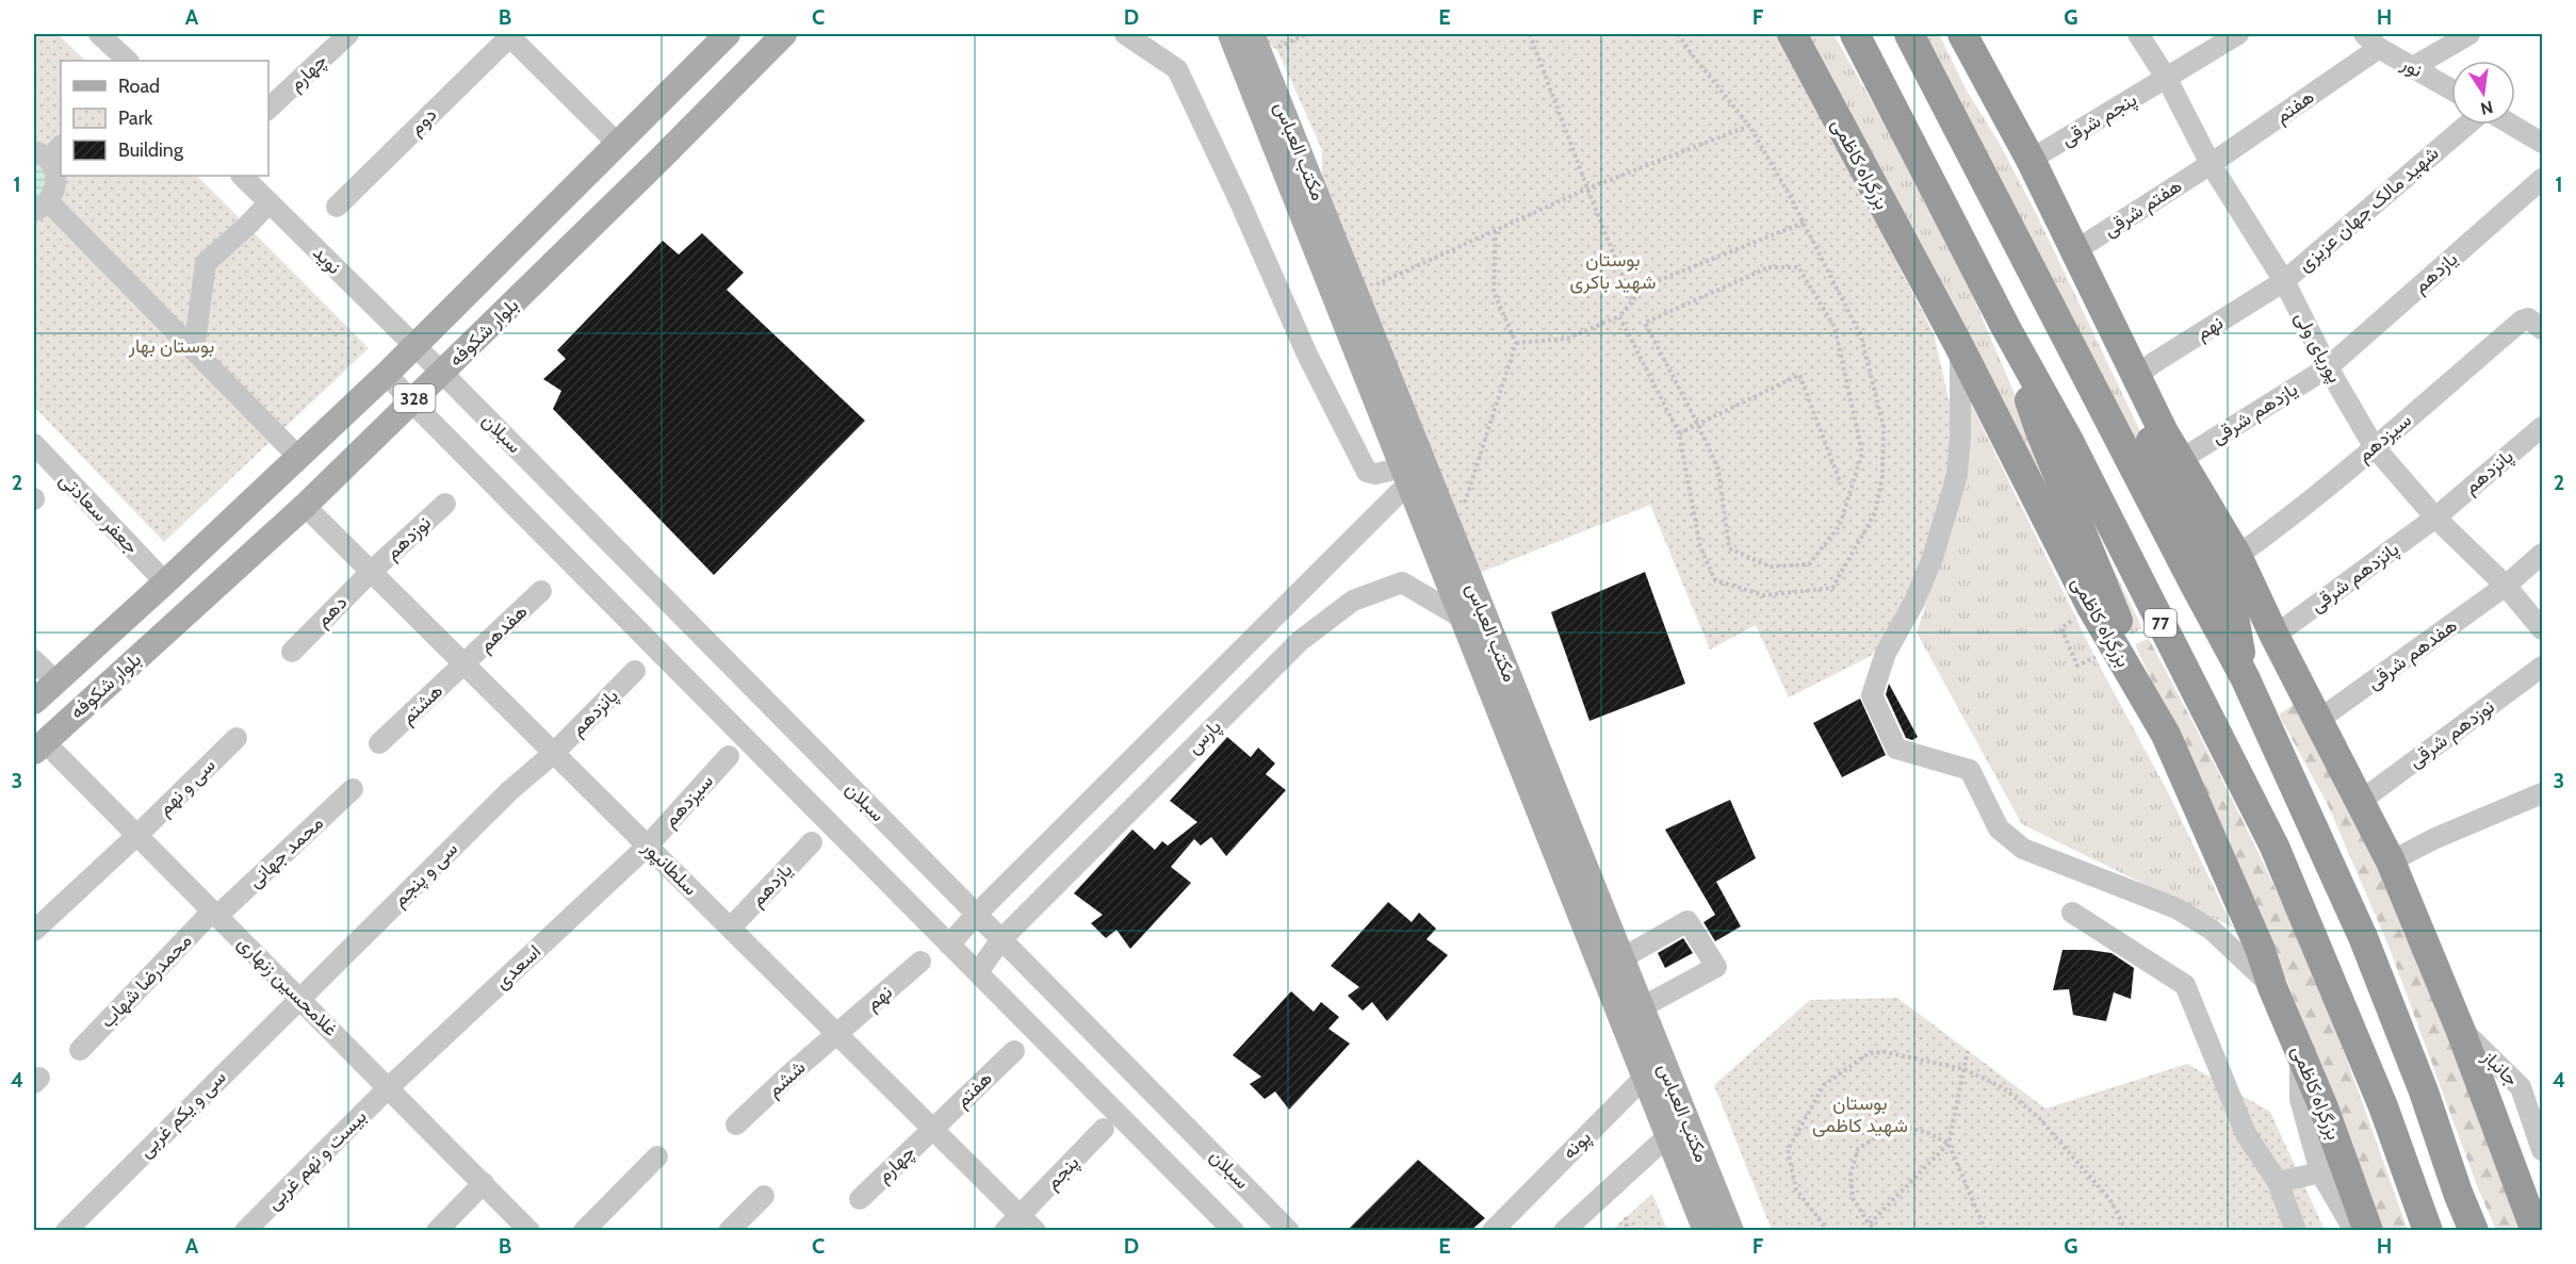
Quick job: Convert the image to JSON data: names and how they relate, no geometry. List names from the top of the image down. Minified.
{"streets":{"highway":["بزرگراه کاظمی","77"],"main road":["مکتب العباس","بلوار شکوفه","328"],"street":["نور","چهارم","هفتم","پنجم شرقی","دوم","هفتم شرقی","شهید مالک جهان عزیزی","نوید","یازدهم","نهم","پوریای ولی","یازدهم شرقی","سبلان","سیزدهم","پانزدهم","جعفر سعادتی","نوزدهم","پانزدهم شرقی","دهم","هفدهم","هفدهم شرقی","هشتم","نوزدهم شرقی","پارس","سی و نهم","محمد جهانی","سلطانپور","سی و پنجم","اسعدی","محمدرضا شهاب","غلامحسین زنهاری","جانباز","ششم","سی و یکم غربی","پونه","بیست و نهم غربی","پنجم"]},"crossings":[["نور","هفتم"],["چهارم","هفتم"],["چهارم","سلطانپور"],["هفتم","هفتم شرقی"],["هفتم","پوریای ولی"],["هفتم","سلطانپور"],["پنجم شرقی","پوریای ولی"],["مکتب العباس","پارس"],["مکتب العباس","پونه"],["هفتم شرقی","پوریای ولی"],["شهید مالک جهان عزیزی","نهم"],["شهید مالک جهان عزیزی","پوریای ولی"],["نوید","بلوار شکوفه"],["نوید","سبلان"],["یازدهم","پوریای ولی"],["یازدهم","یازدهم شرقی"],["یازدهم","سلطانپور"],["نهم","پوریای ولی"],["نهم","سلطانپور"],["نهم","ششم"],["بلوار شکوفه","سبلان"],["بلوار شکوفه","جعفر سعادتی"],["بلوار شکوفه","سلطانپور"],["بلوار شکوفه","غلامحسین زنهاری"],["پوریای ولی","یازدهم شرقی"],["پوریای ولی","سیزدهم"],["پوریای ولی","پانزدهم"],["پوریای ولی","پانزدهم شرقی"],["پوریای ولی","هفدهم شرقی"],["سبلان","پارس"],["سیزدهم","سلطانپور"],["سیزدهم","اسعدی"],["پانزدهم","پانزدهم شرقی"],["پانزدهم","سلطانپور"],["پانزدهم","سی و پنجم"],["نوزدهم","دهم"],["نوزدهم","سلطانپور"],["دهم","سلطانپور"],["هفدهم","هشتم"],["هفدهم","سلطانپور"],["هشتم","سلطانپور"],["سی و نهم","غلامحسین زنهاری"],["محمد جهانی","محمدرضا شهاب"],["محمد جهانی","غلامحسین زنهاری"],["سلطانپور","سی و پنجم"],["سلطانپور","اسعدی"],["سلطانپور","ششم"],["سلطانپور","پنجم"],["سی و پنجم","غلامحسین زنهاری"],["سی و پنجم","سی و یکم غربی"],["اسعدی","غلامحسین زنهاری"],["اسعدی","بیست و نهم غربی"],["محمدرضا شهاب","غلامحسین زنهاری"],["غلامحسین زنهاری","سی و یکم غربی"],["غلامحسین زنهاری","بیست و نهم غربی"]],"parks":["بوستان شهید باکری","بوستان بهار","بوستان شهید کاظمی"],"legend":["Road","Park","Building"],"north":"bottom","grid":{"columns":["A","B","C","D","E","F","G","H"],"rows":["1","2","3","4"]}}
